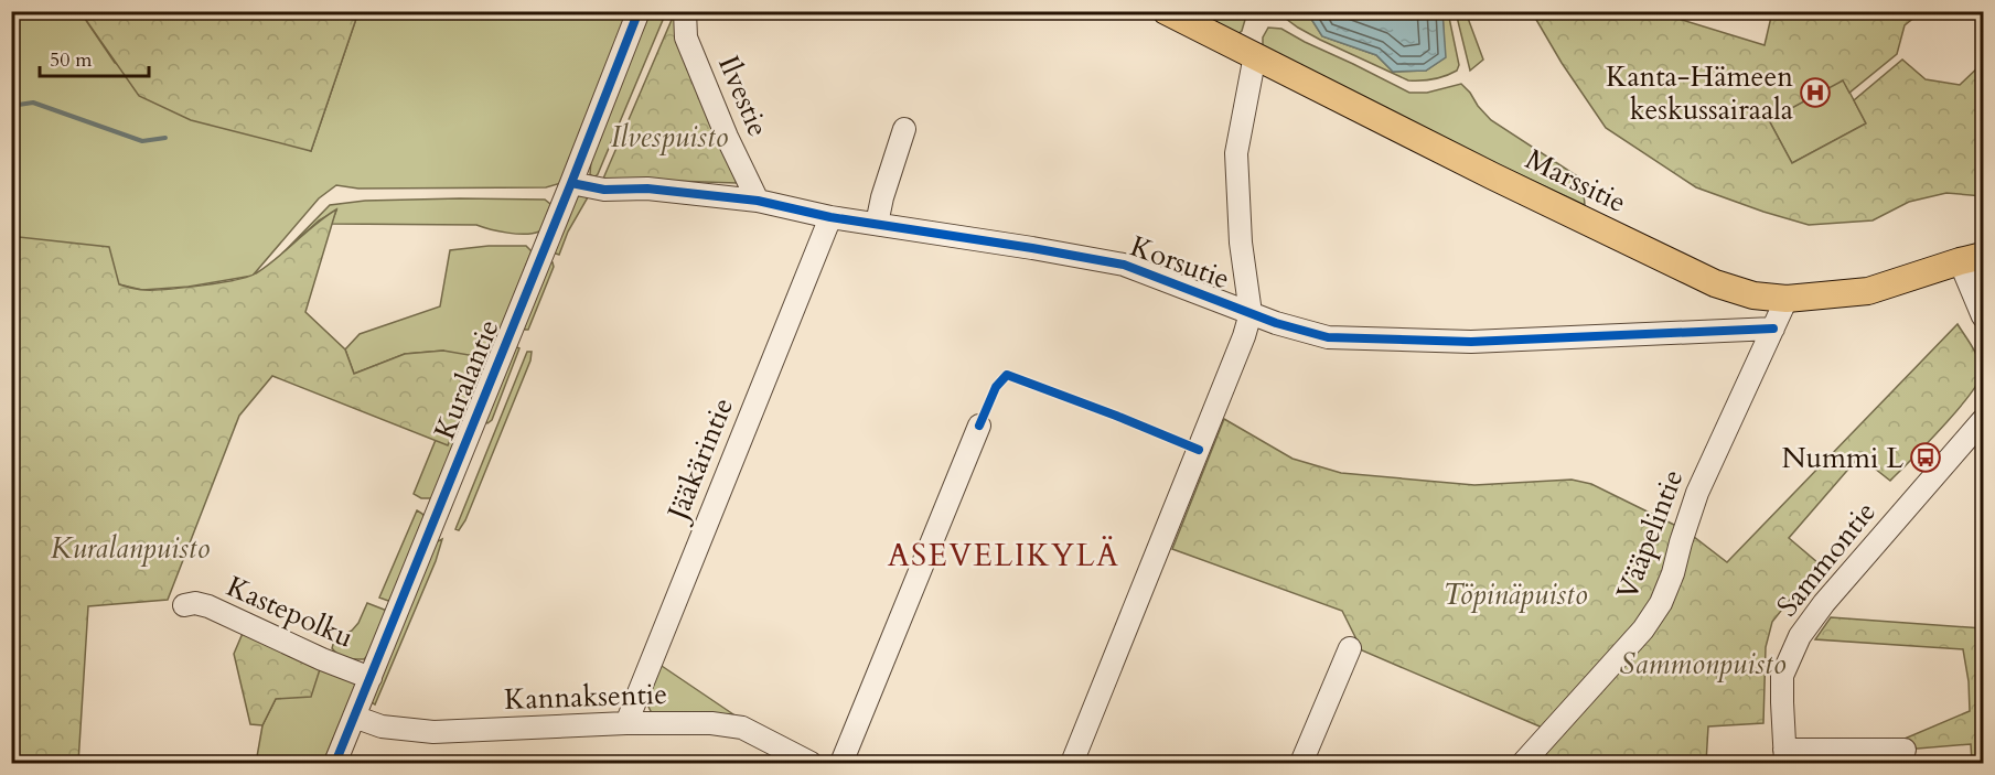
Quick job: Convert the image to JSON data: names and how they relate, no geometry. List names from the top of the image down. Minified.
{"streets":{"main road":["Marssitie"],"street":["Ilvestie","Korsutie","Kuralantie","Jääkärintie","Vääpelintie","Sammontie","Kastepolku","Kannaksentie"]},"crossings":[["Ilvestie","Korsutie"],["Marssitie","Vääpelintie"],["Korsutie","Kuralantie"],["Korsutie","Jääkärintie"],["Korsutie","Vääpelintie"],["Kuralantie","Kastepolku"],["Kuralantie","Kannaksentie"],["Jääkärintie","Kannaksentie"]],"districts":["ASEVELIKYLÄ"],"parks":["Ilvespuisto","Kuralanpuisto","Töpinäpuisto","Sammonpuisto"],"places":{"hospital":["Kanta-Hämeen keskussairaala"],"bus stop":["Nummi L"]},"scale_bar":"50 m"}
